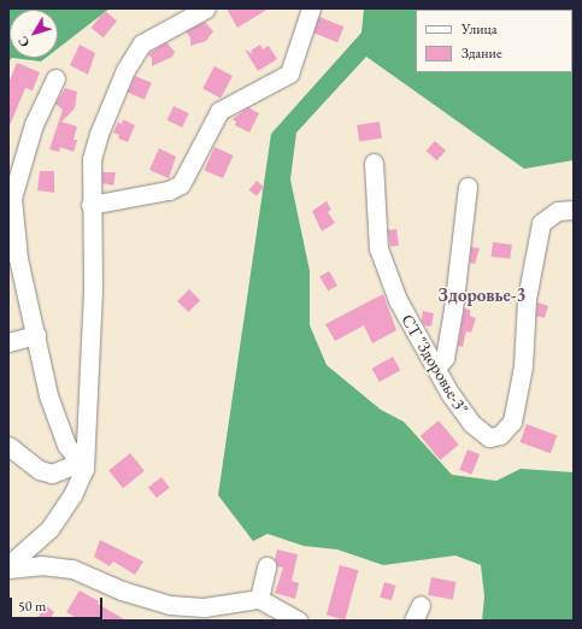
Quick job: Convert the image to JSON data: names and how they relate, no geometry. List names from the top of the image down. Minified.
{"streets":{"street":["СТ \"Здоровье-3\""]},"districts":["Здоровье-3"],"legend":["Улица","Здание"],"scale_bar":"50 m","north":"bottom left"}
